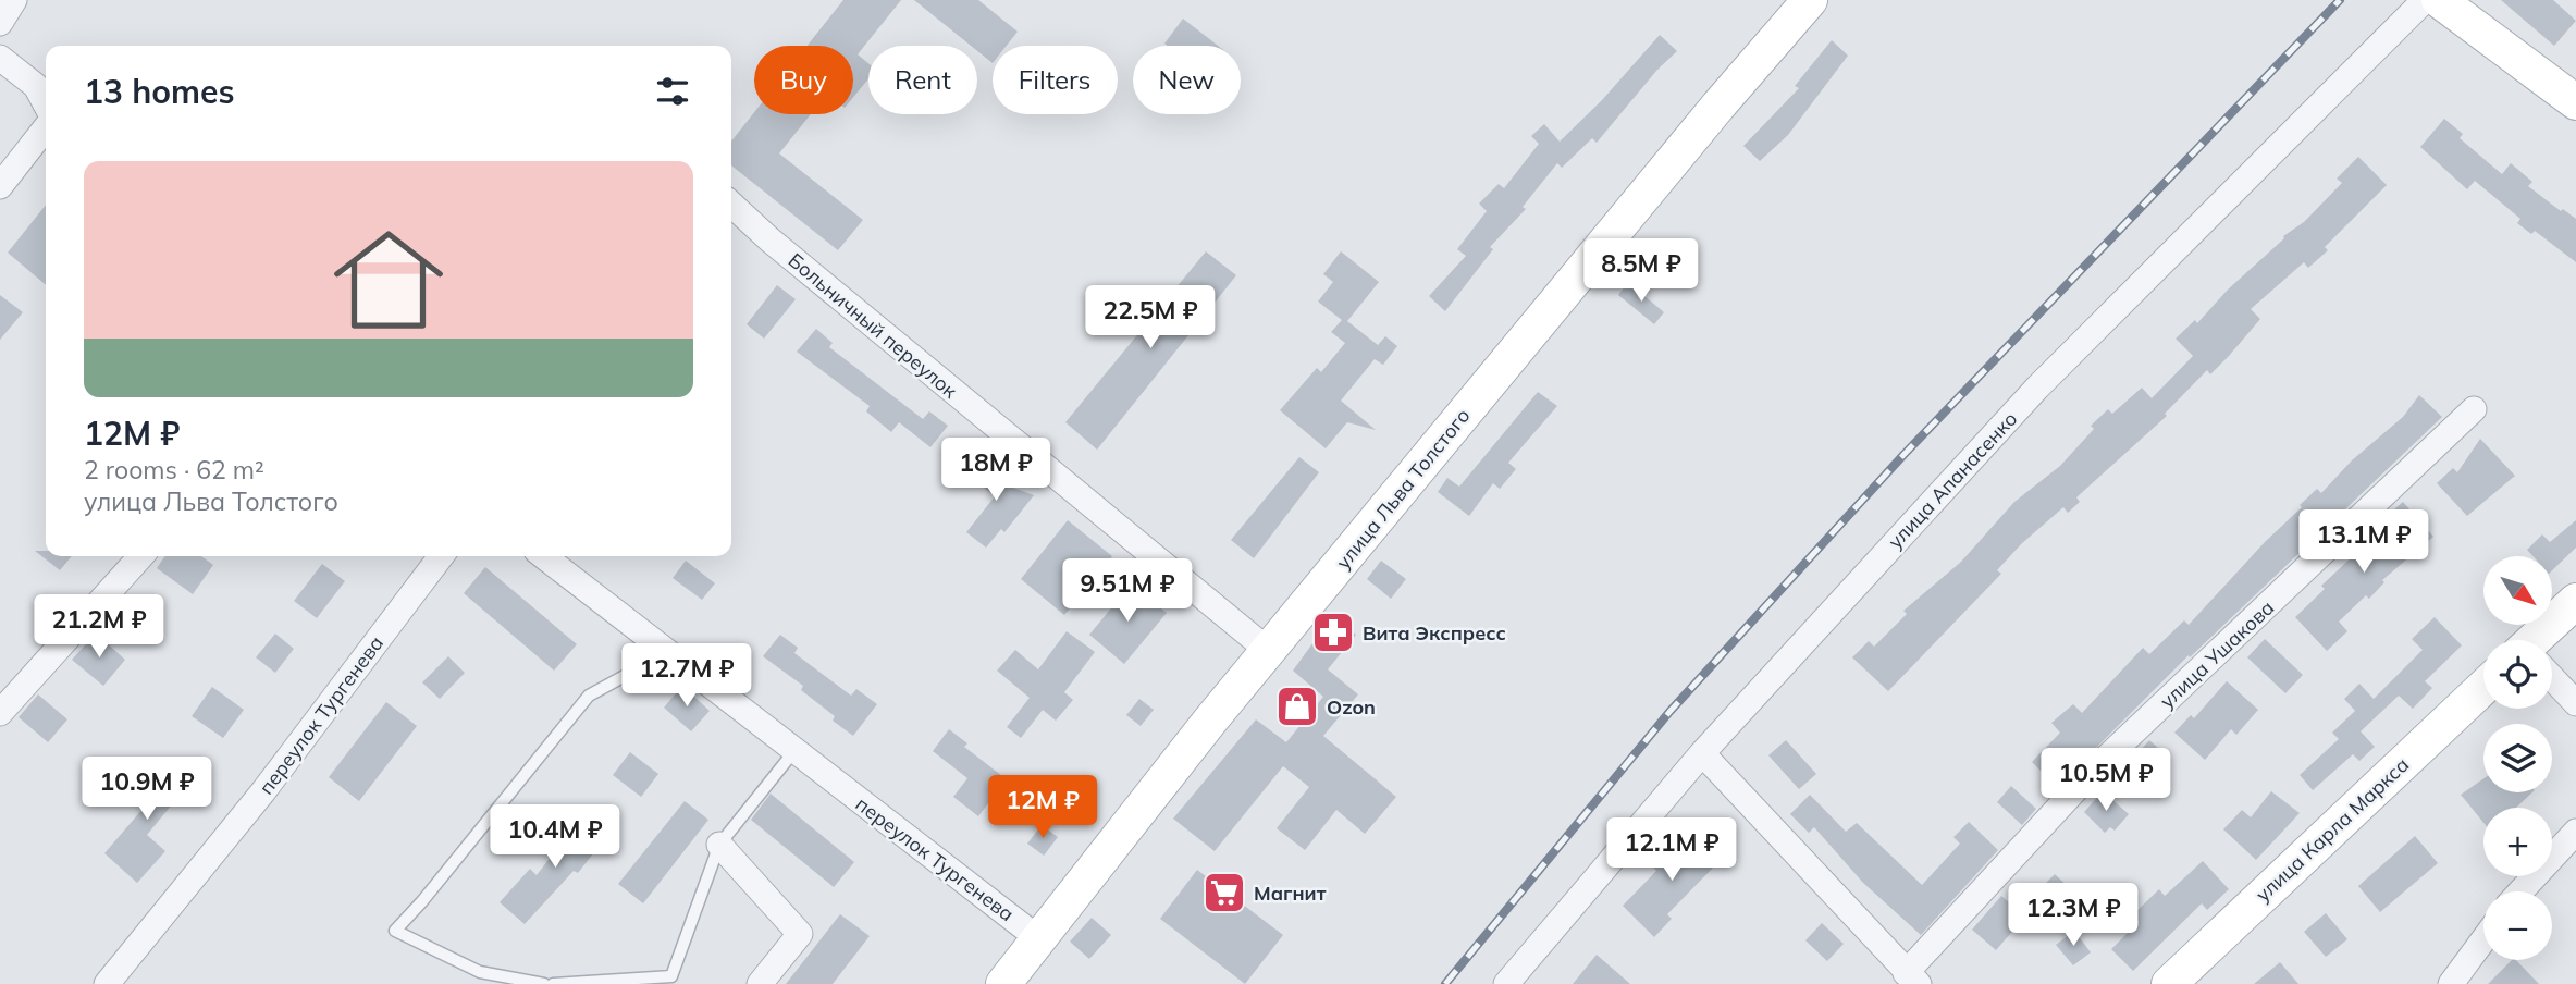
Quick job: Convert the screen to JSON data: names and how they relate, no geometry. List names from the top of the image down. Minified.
{"streets":{"main road":["улица Льва Толстого","улица Карла Маркса"],"street":["Больничный переулок","улица Апанасенко","улица Ушакова","переулок Тургенева"]},"crossings":[["Больничный переулок","улица Льва Толстого"],["улица Льва Толстого","переулок Тургенева"]],"places":{"pharmacy":["Вита Экспресс"],"shop":["Ozon"],"supermarket":["Магнит"]},"north":"bottom right","page":{"chip":["Buy","Rent","Filters","New"],"heading":"13 homes","list":[{"name":"12M ₽","note":"2 rooms · 62 m² · улица Льва Толстого"}],"price":["8.5M ₽","22.5M ₽","18M ₽","13.1M ₽","9.51M ₽","21.2M ₽","12.7M ₽","10.5M ₽","10.9M ₽","12M ₽","10.4M ₽","12.1M ₽","12.3M ₽"],"map_buttons":["+","−"]}}
